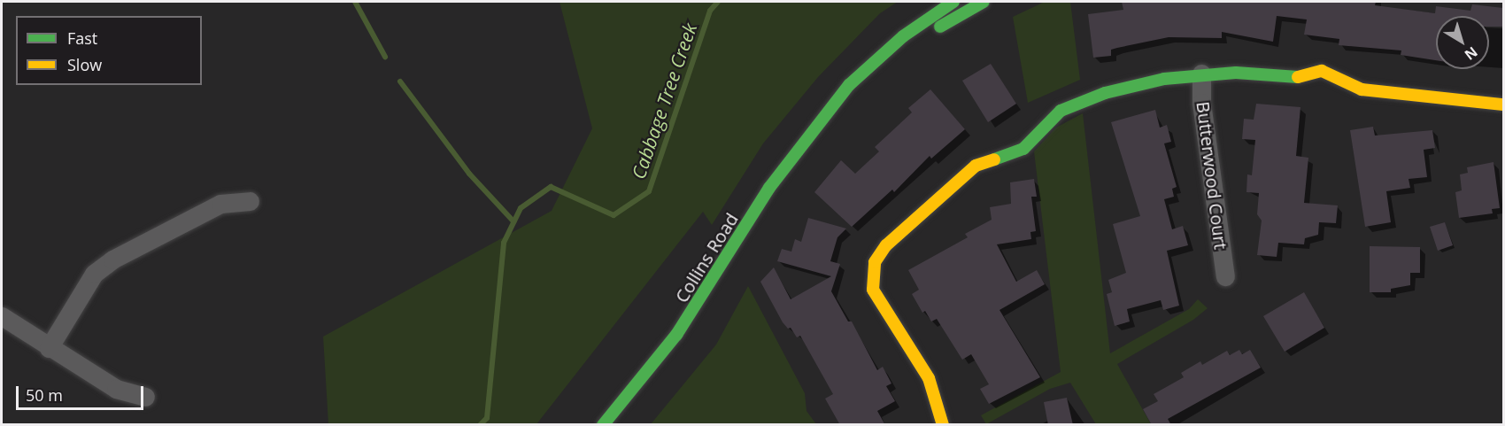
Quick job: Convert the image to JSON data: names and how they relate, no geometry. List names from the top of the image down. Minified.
{"streets":{"street":["Butterwood Court","Collins Road"]},"water":["Cabbage Tree Creek"],"legend":["Fast","Slow"],"scale_bar":"50 m","north":"bottom right"}
